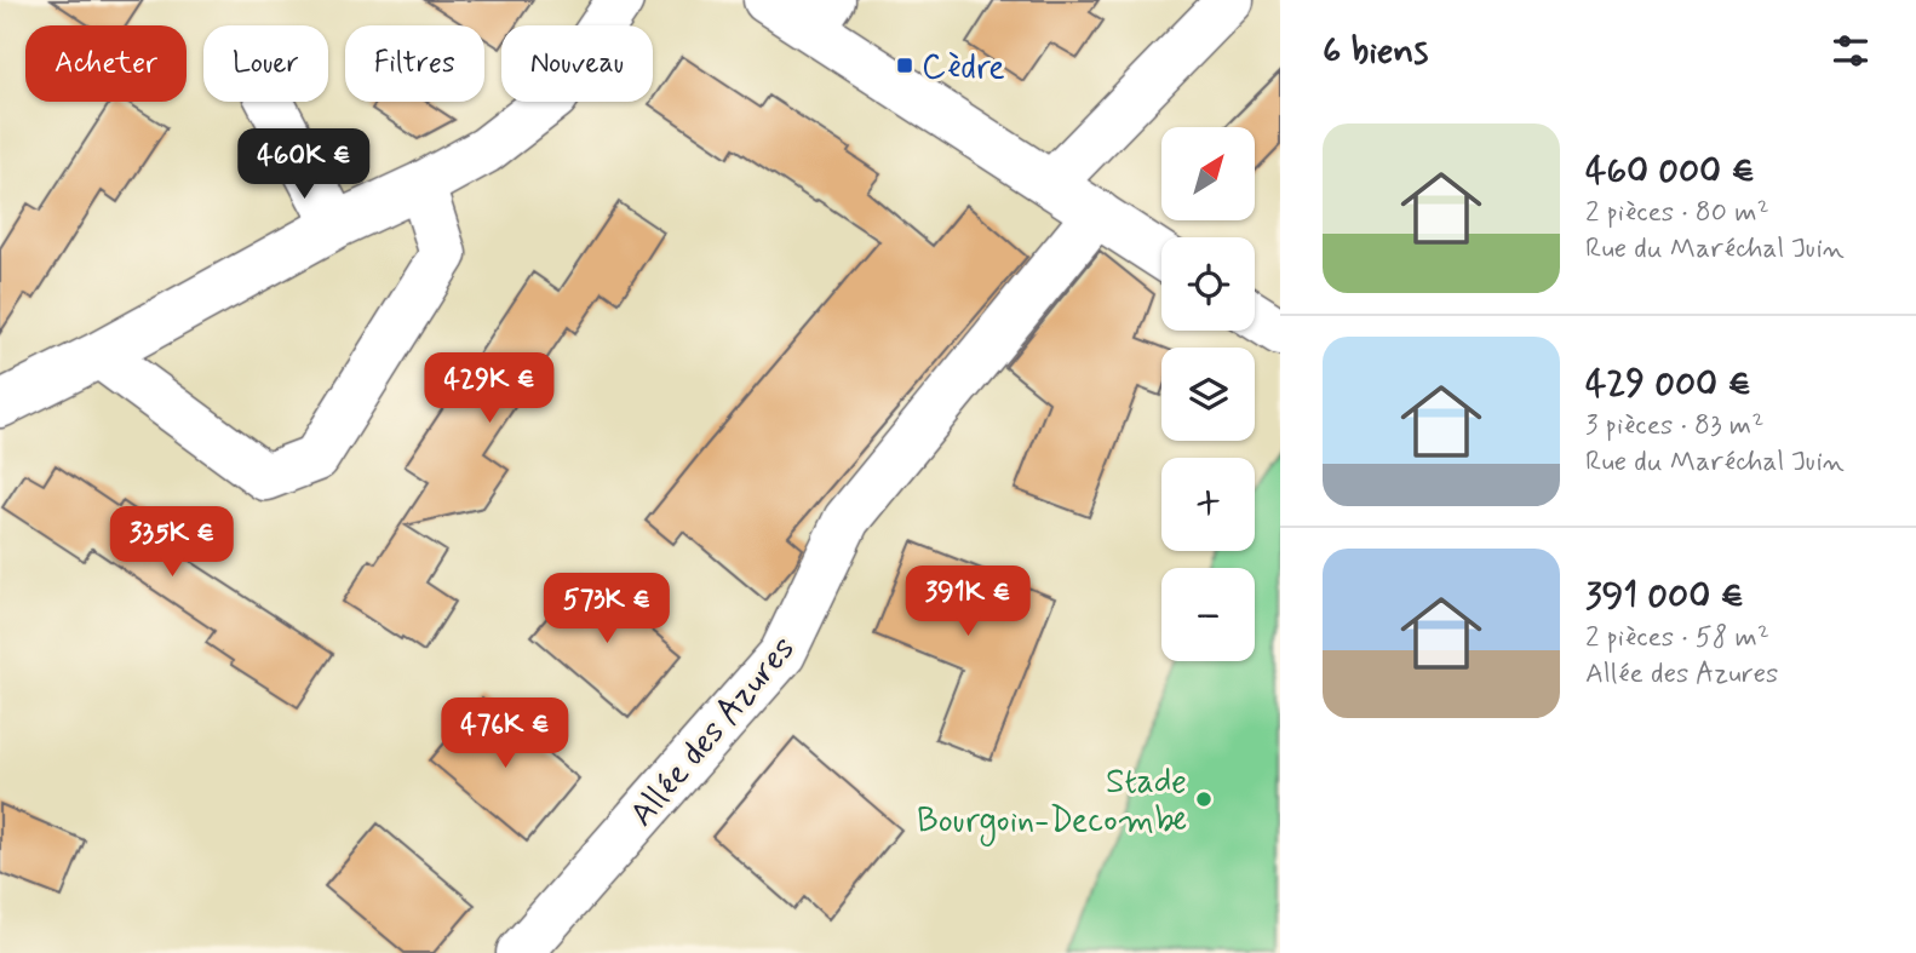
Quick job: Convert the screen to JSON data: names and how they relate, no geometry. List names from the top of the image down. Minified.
{"streets":{"street":["Allée des Azures"]},"places":{"transit":["Cèdre"],"other":["Stade Bourgoin-Decombe"]},"north":"top right","page":{"heading":"6 biens","chip":["Acheter","Louer","Filtres","Nouveau"],"list":[{"name":"460 000 €","note":"2 pièces · 80 m² · Rue du Maréchal Juin"},{"name":"429 000 €","note":"3 pièces · 83 m² · Rue du Maréchal Juin"},{"name":"391 000 €","note":"2 pièces · 58 m² · Allée des Azures"}],"map_buttons":["+","−"],"price":["460K €","429K €","335K €","391K €","573K €","476K €"]}}
